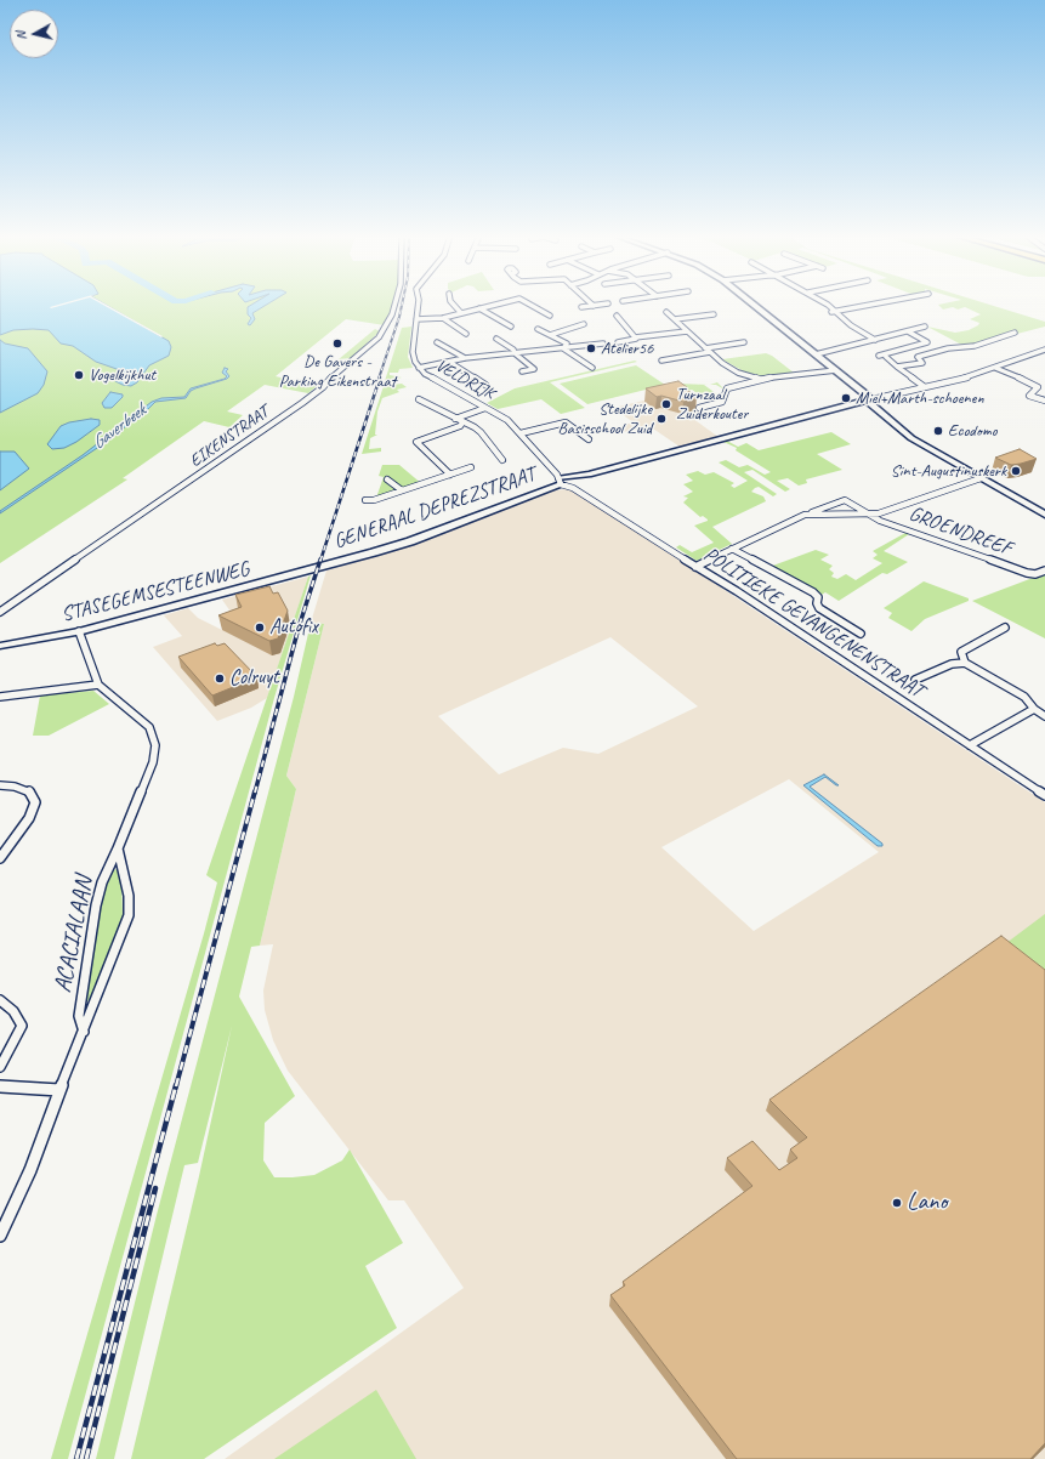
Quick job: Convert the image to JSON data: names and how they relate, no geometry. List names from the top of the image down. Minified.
{"streets":{"street":["VELDRIJK","EIKENSTRAAT","GENERAAL DEPREZSTRAAT","GROENDREEF","STASEGEMSESTEENWEG","POLITIEKE GEVANGENENSTRAAT","ACACIALAAN"]},"crossings":[["VELDRIJK","GENERAAL DEPREZSTRAAT"],["VELDRIJK","POLITIEKE GEVANGENENSTRAAT"],["GENERAAL DEPREZSTRAAT","STASEGEMSESTEENWEG"],["GENERAAL DEPREZSTRAAT","POLITIEKE GEVANGENENSTRAAT"],["STASEGEMSESTEENWEG","ACACIALAAN"]],"water":["Gaverbeek"],"places":["De Gavers - Parking Eikenstraat","Atelier56","Vogelkijkhut","Miel+Marth-schoenen","Turnzaal Zuiderkouter","Stedelijke Basisschool Zuid","Ecodomo","Sint-Augustinuskerk","Autofix","Colruyt","Lano"],"north":"left"}
